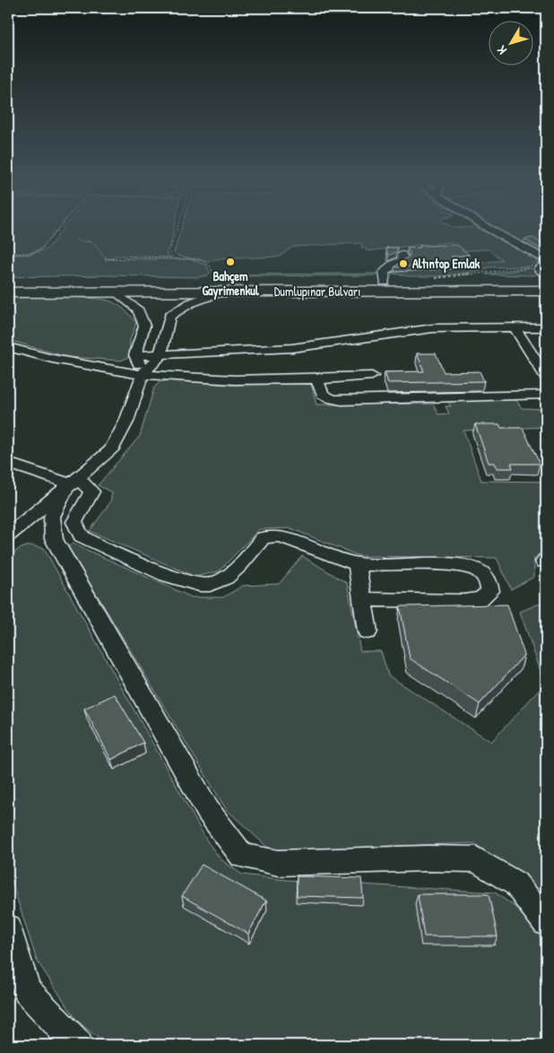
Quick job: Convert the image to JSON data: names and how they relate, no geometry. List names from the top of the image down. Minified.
{"streets":{"highway":["Dumlupınar Bulvarı"]},"places":["Bahçem Gayrimenkul","Altıntop Emlak"],"north":"bottom left"}
